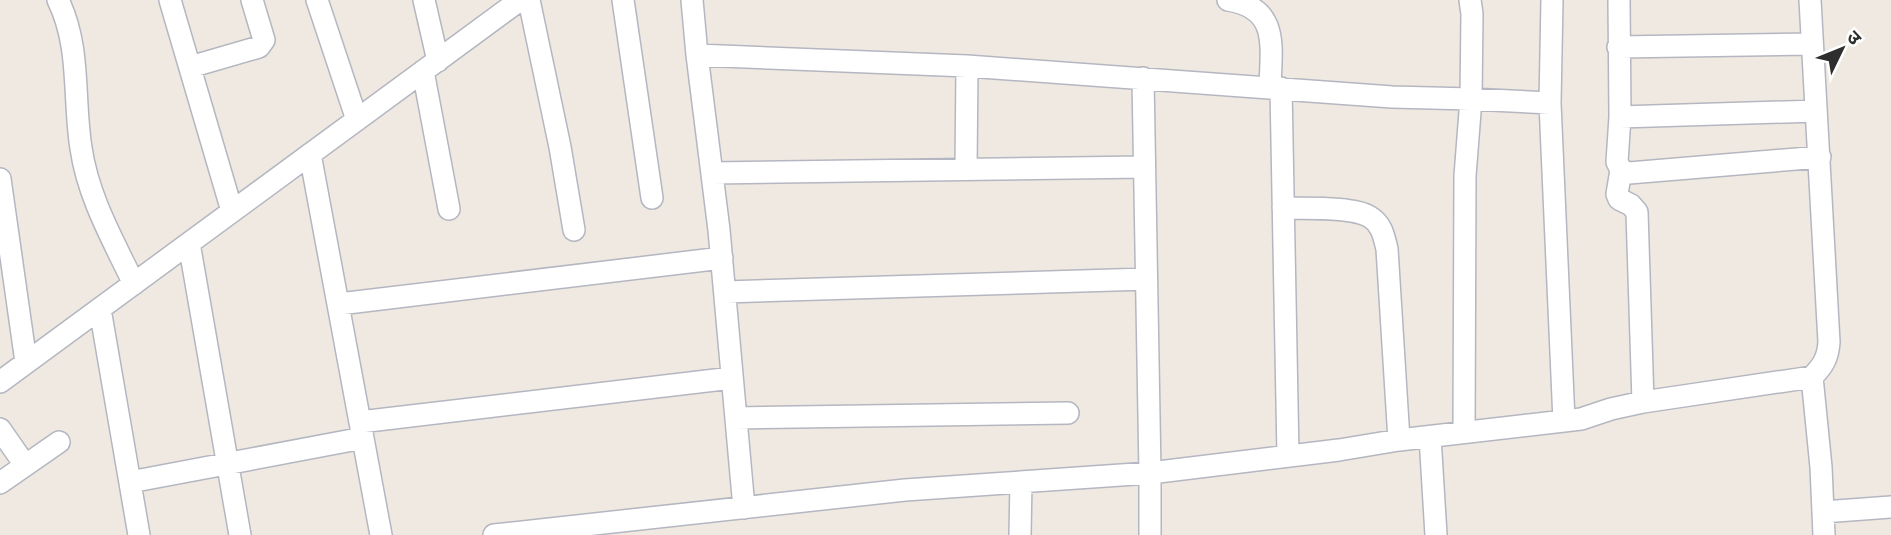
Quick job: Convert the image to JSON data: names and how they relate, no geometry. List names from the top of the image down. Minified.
{"north":"top right"}
